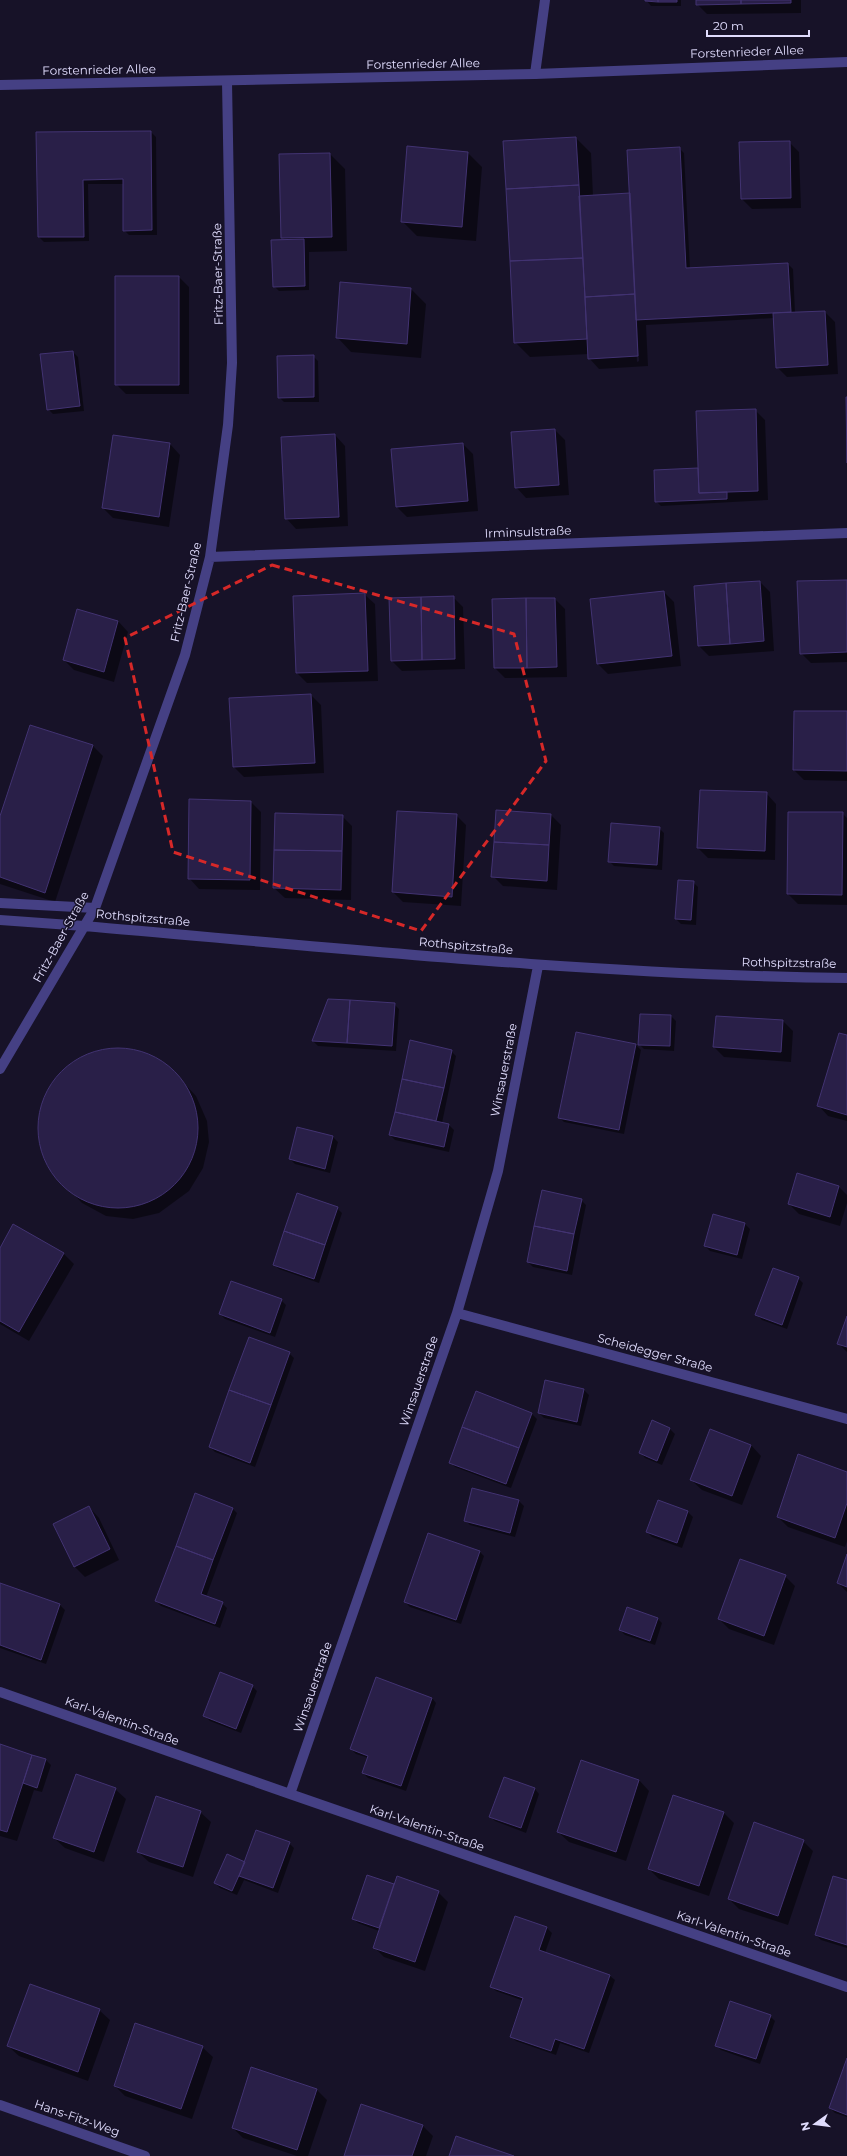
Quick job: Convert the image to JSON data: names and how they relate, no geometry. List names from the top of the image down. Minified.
{"streets":{"street":["Forstenrieder Allee","Fritz-Baer-Straße","Irminsulstraße","Rothspitzstraße","Winsauerstraße","Scheidegger Straße","Karl-Valentin-Straße","Hans-Fitz-Weg"]},"crossings":[["Forstenrieder Allee","Fritz-Baer-Straße"],["Fritz-Baer-Straße","Irminsulstraße"],["Fritz-Baer-Straße","Rothspitzstraße"],["Rothspitzstraße","Winsauerstraße"],["Winsauerstraße","Scheidegger Straße"],["Winsauerstraße","Karl-Valentin-Straße"]],"scale_bar":"20 m","north":"left"}
